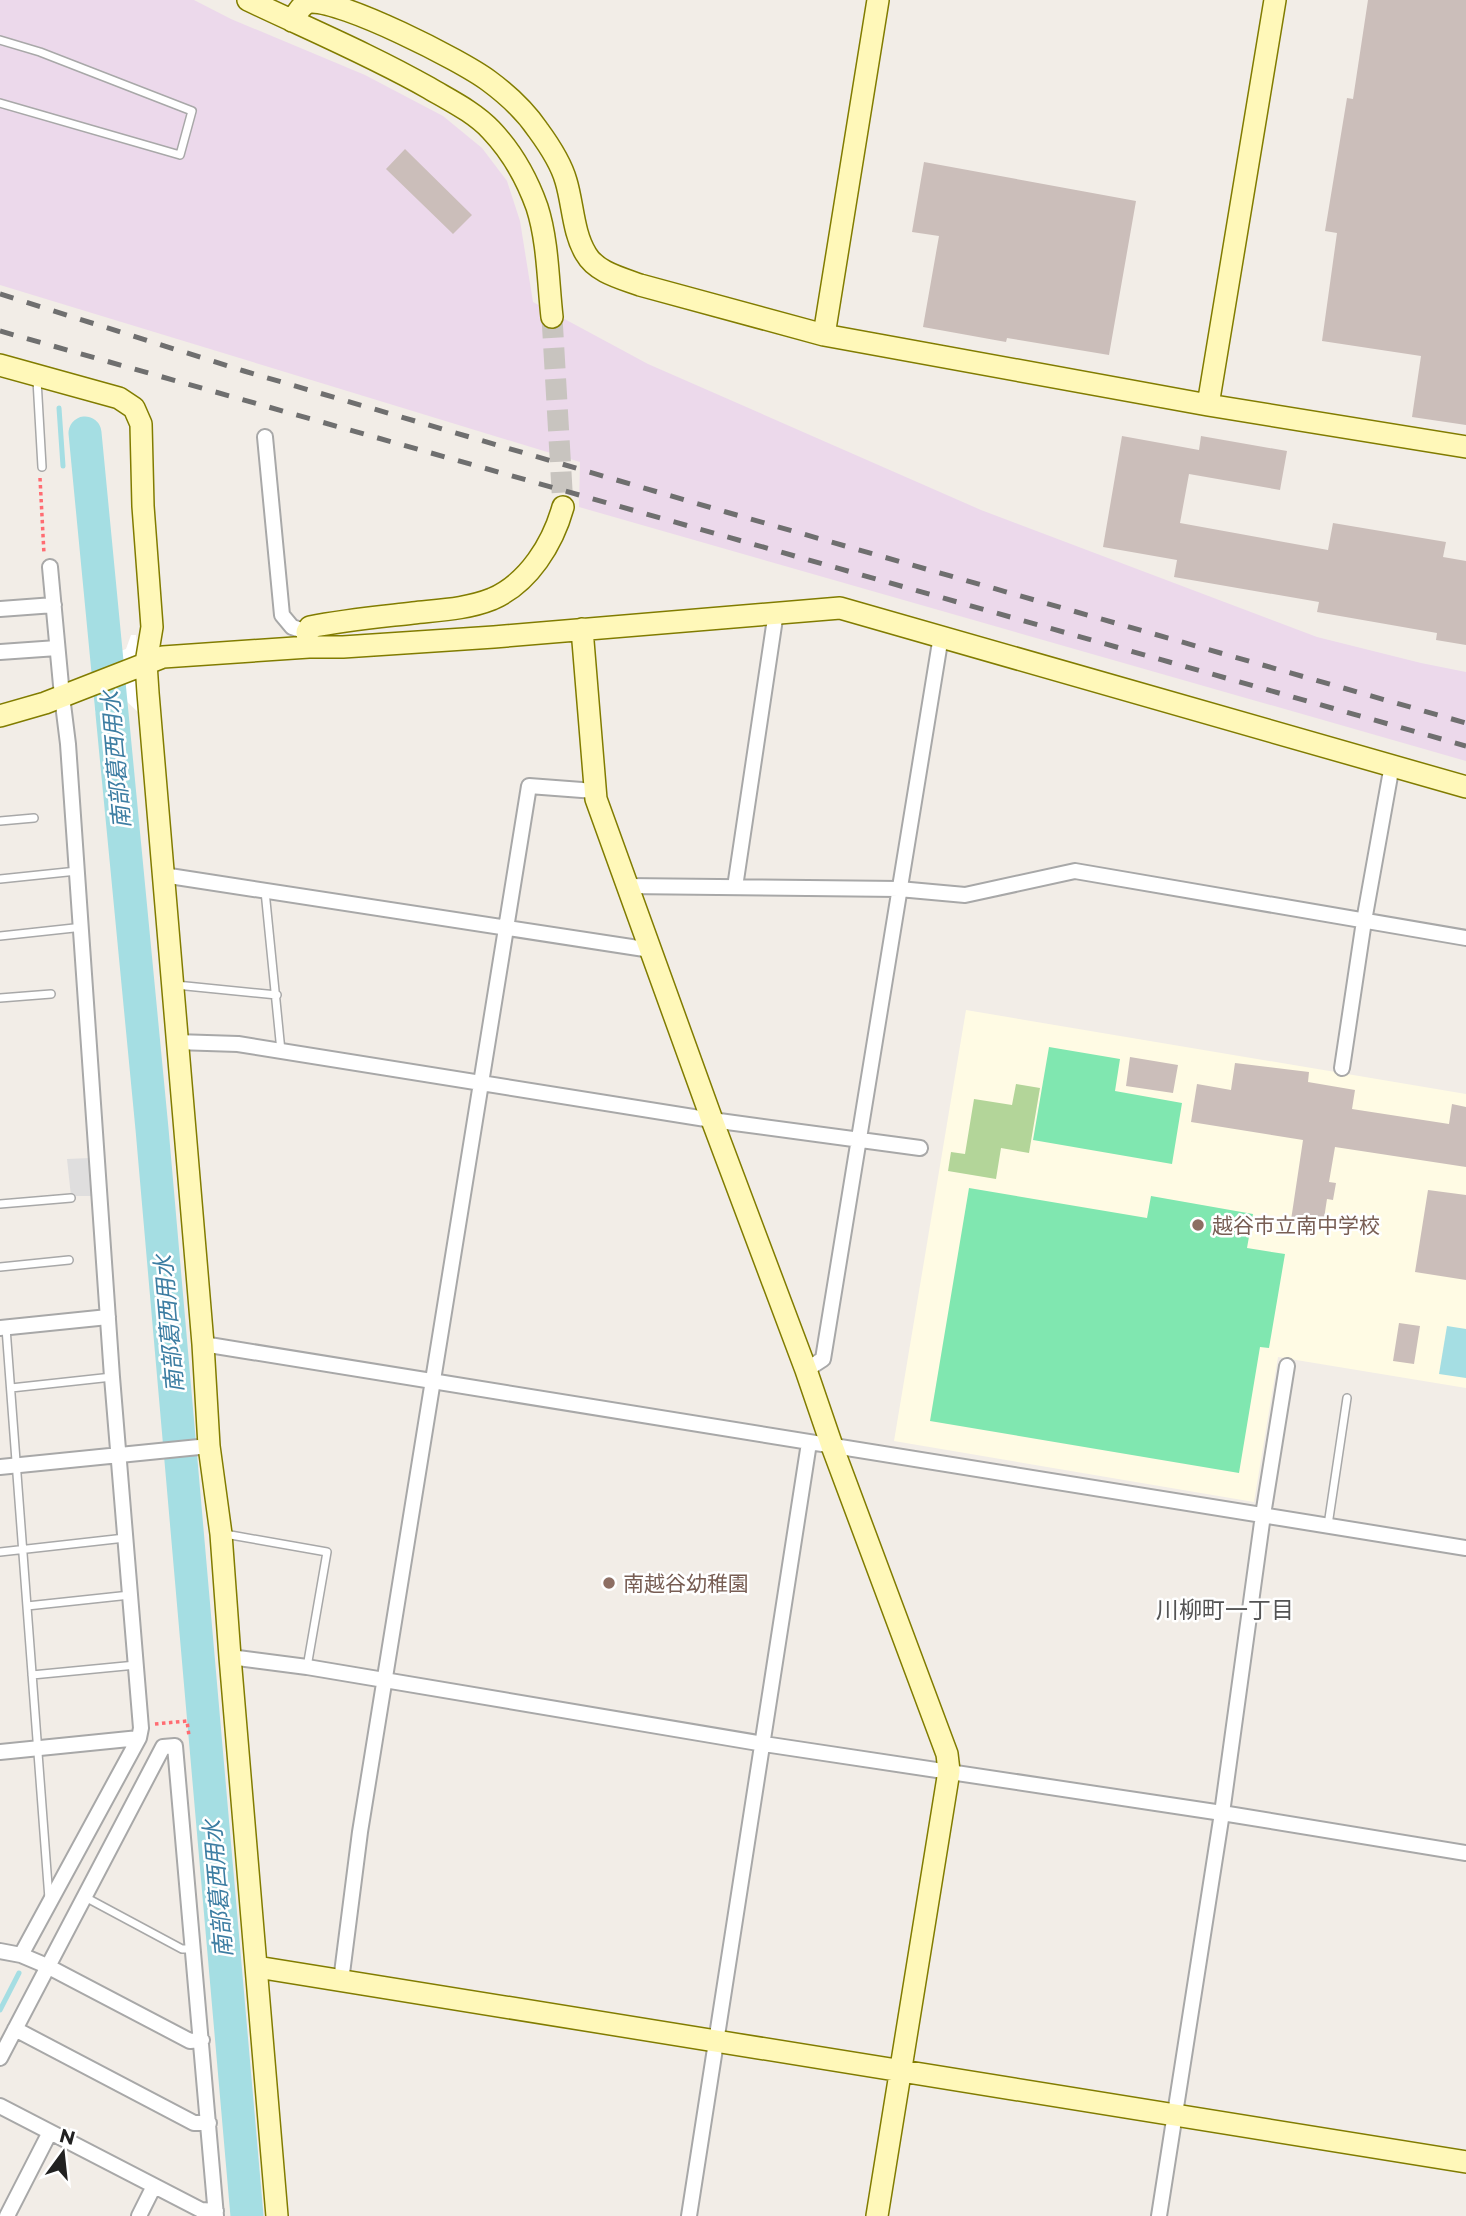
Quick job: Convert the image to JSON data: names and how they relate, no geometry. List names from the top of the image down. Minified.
{"districts":["川柳町一丁目"],"water":["南部葛西用水"],"places":["越谷市立南中学校","南越谷幼稚園"],"north":"top"}
